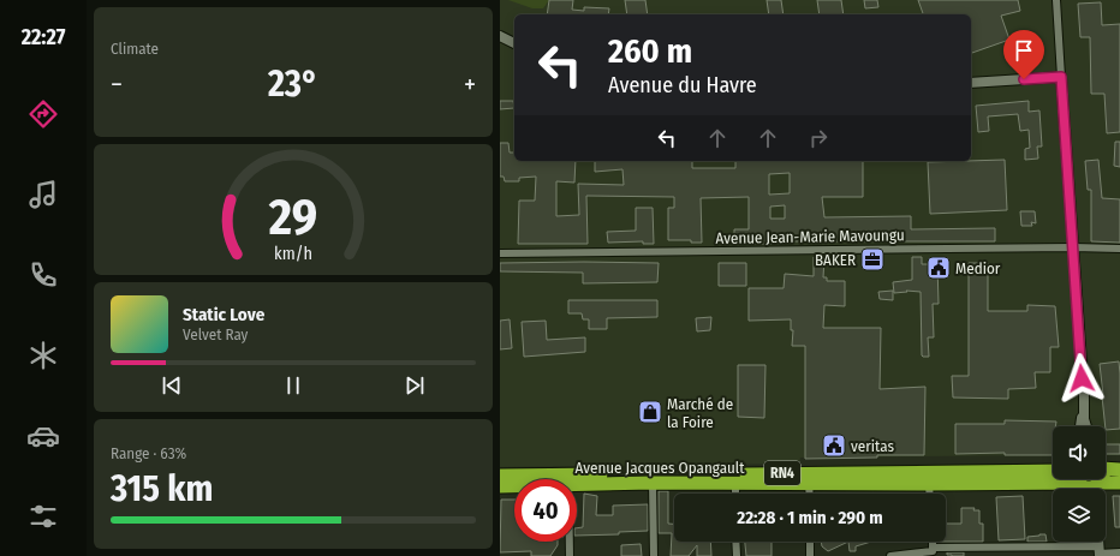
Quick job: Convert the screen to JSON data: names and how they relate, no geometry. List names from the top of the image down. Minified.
{"streets":{"highway":["Avenue Jacques Opangault","RN4"],"street":["Avenue Jean-Marie Mavoungu"]},"places":{"office":["BAKER"],"public building":["Medior","veritas"],"shop":["Marché de la Foire"]},"page":{"tabs":"22:27","tile":["Climate",["Range · 63%","315 km"]],"turn":["260 m","Avenue du Havre"],"heat":["−","23°","+"],"song":["Static Love","Velvet Ray"],"limit":"40","trip":"22:28 · 1 min · 290 m","gauge":["29","km/h"]}}
